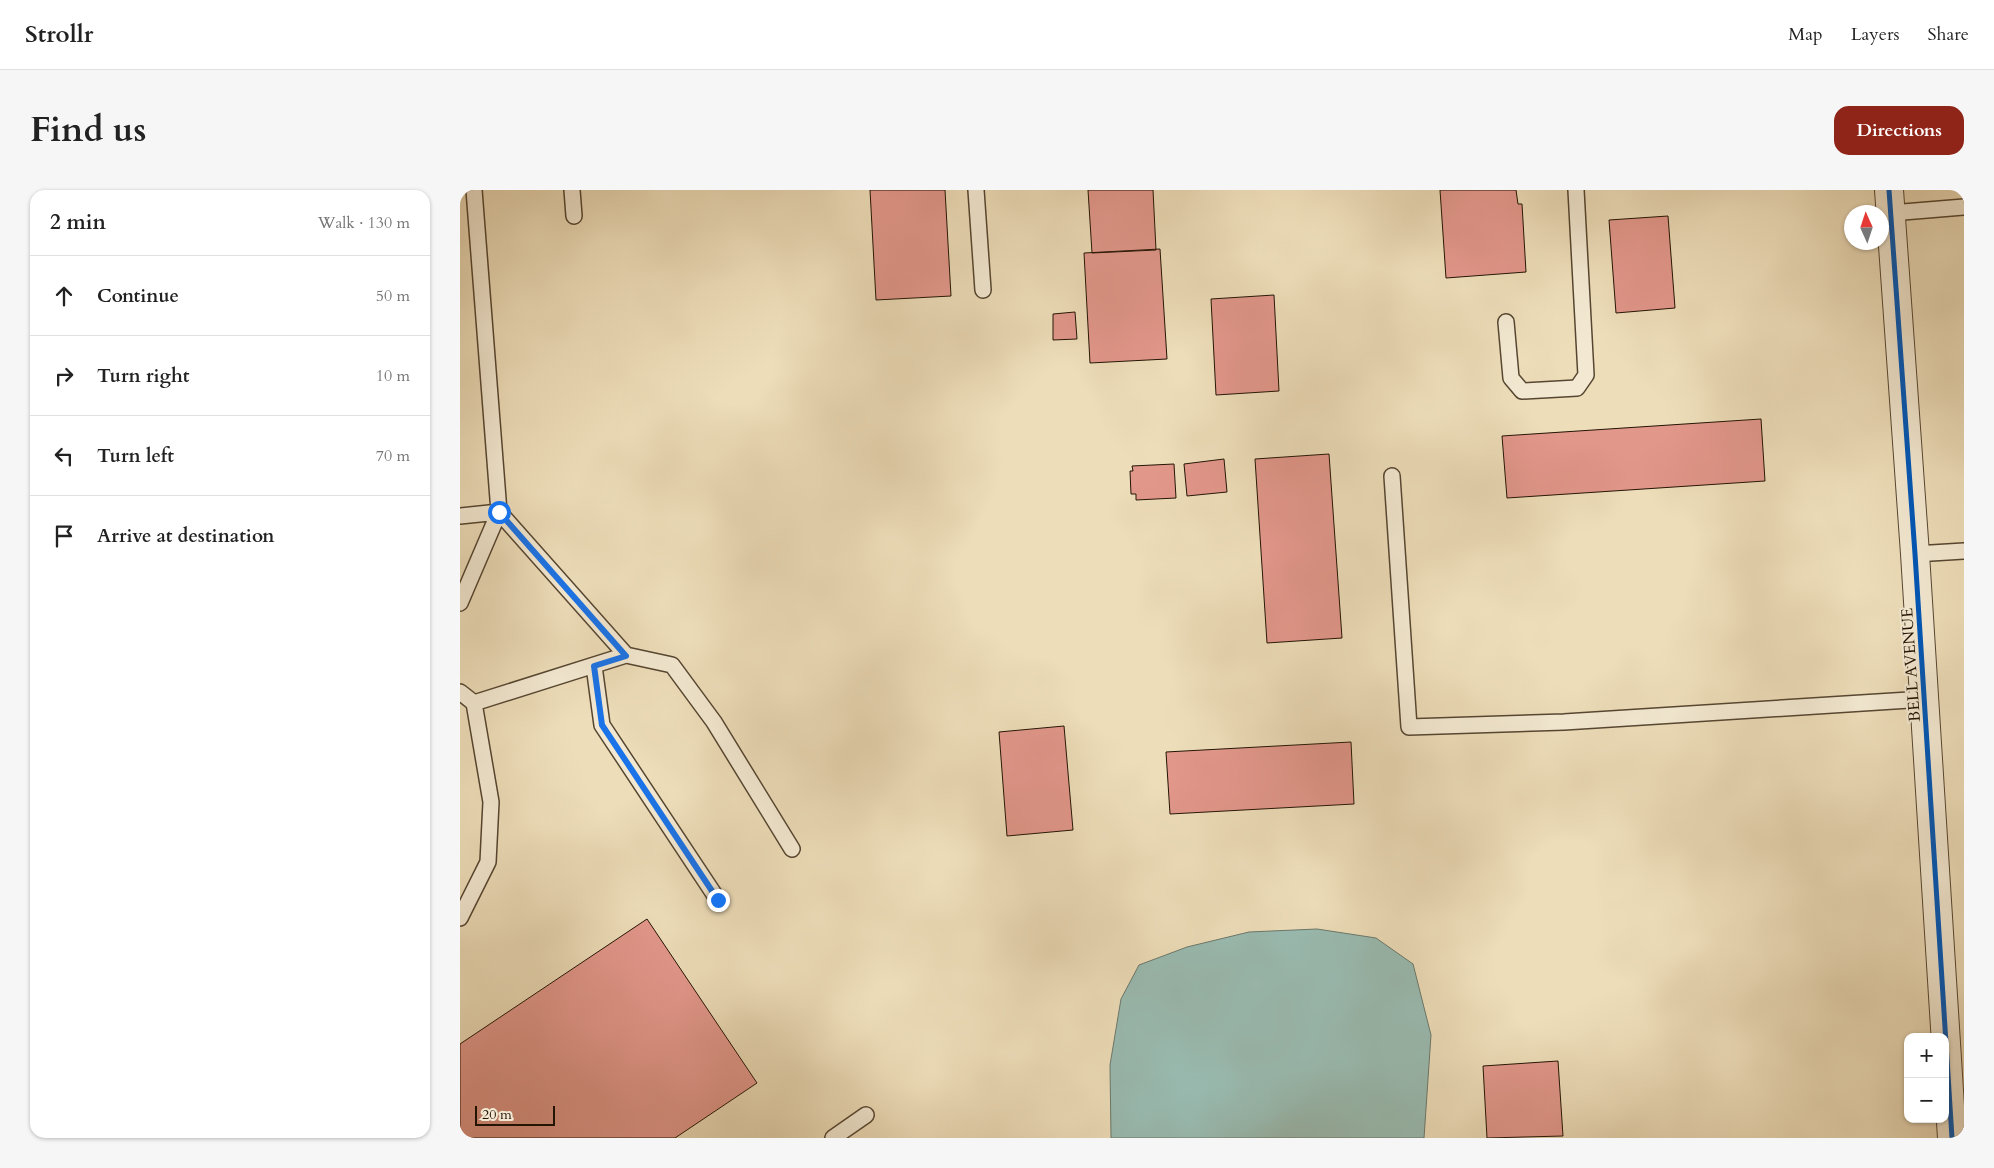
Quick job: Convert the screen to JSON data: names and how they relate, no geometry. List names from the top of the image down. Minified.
{"streets":{"street":["BELL AVENUE"]},"scale_bar":"20 m","north":"top","page":{"header":"Strollr","nav":["Map","Layers","Share"],"title":"Find us","buttons":"Directions","heading":["2 min","Walk · 130 m"],"list":[["Continue","50 m"],["Turn right","10 m"],["Turn left","70 m"],"Arrive at destination"],"map_buttons":["+","−"],"scale":"20 m"}}
